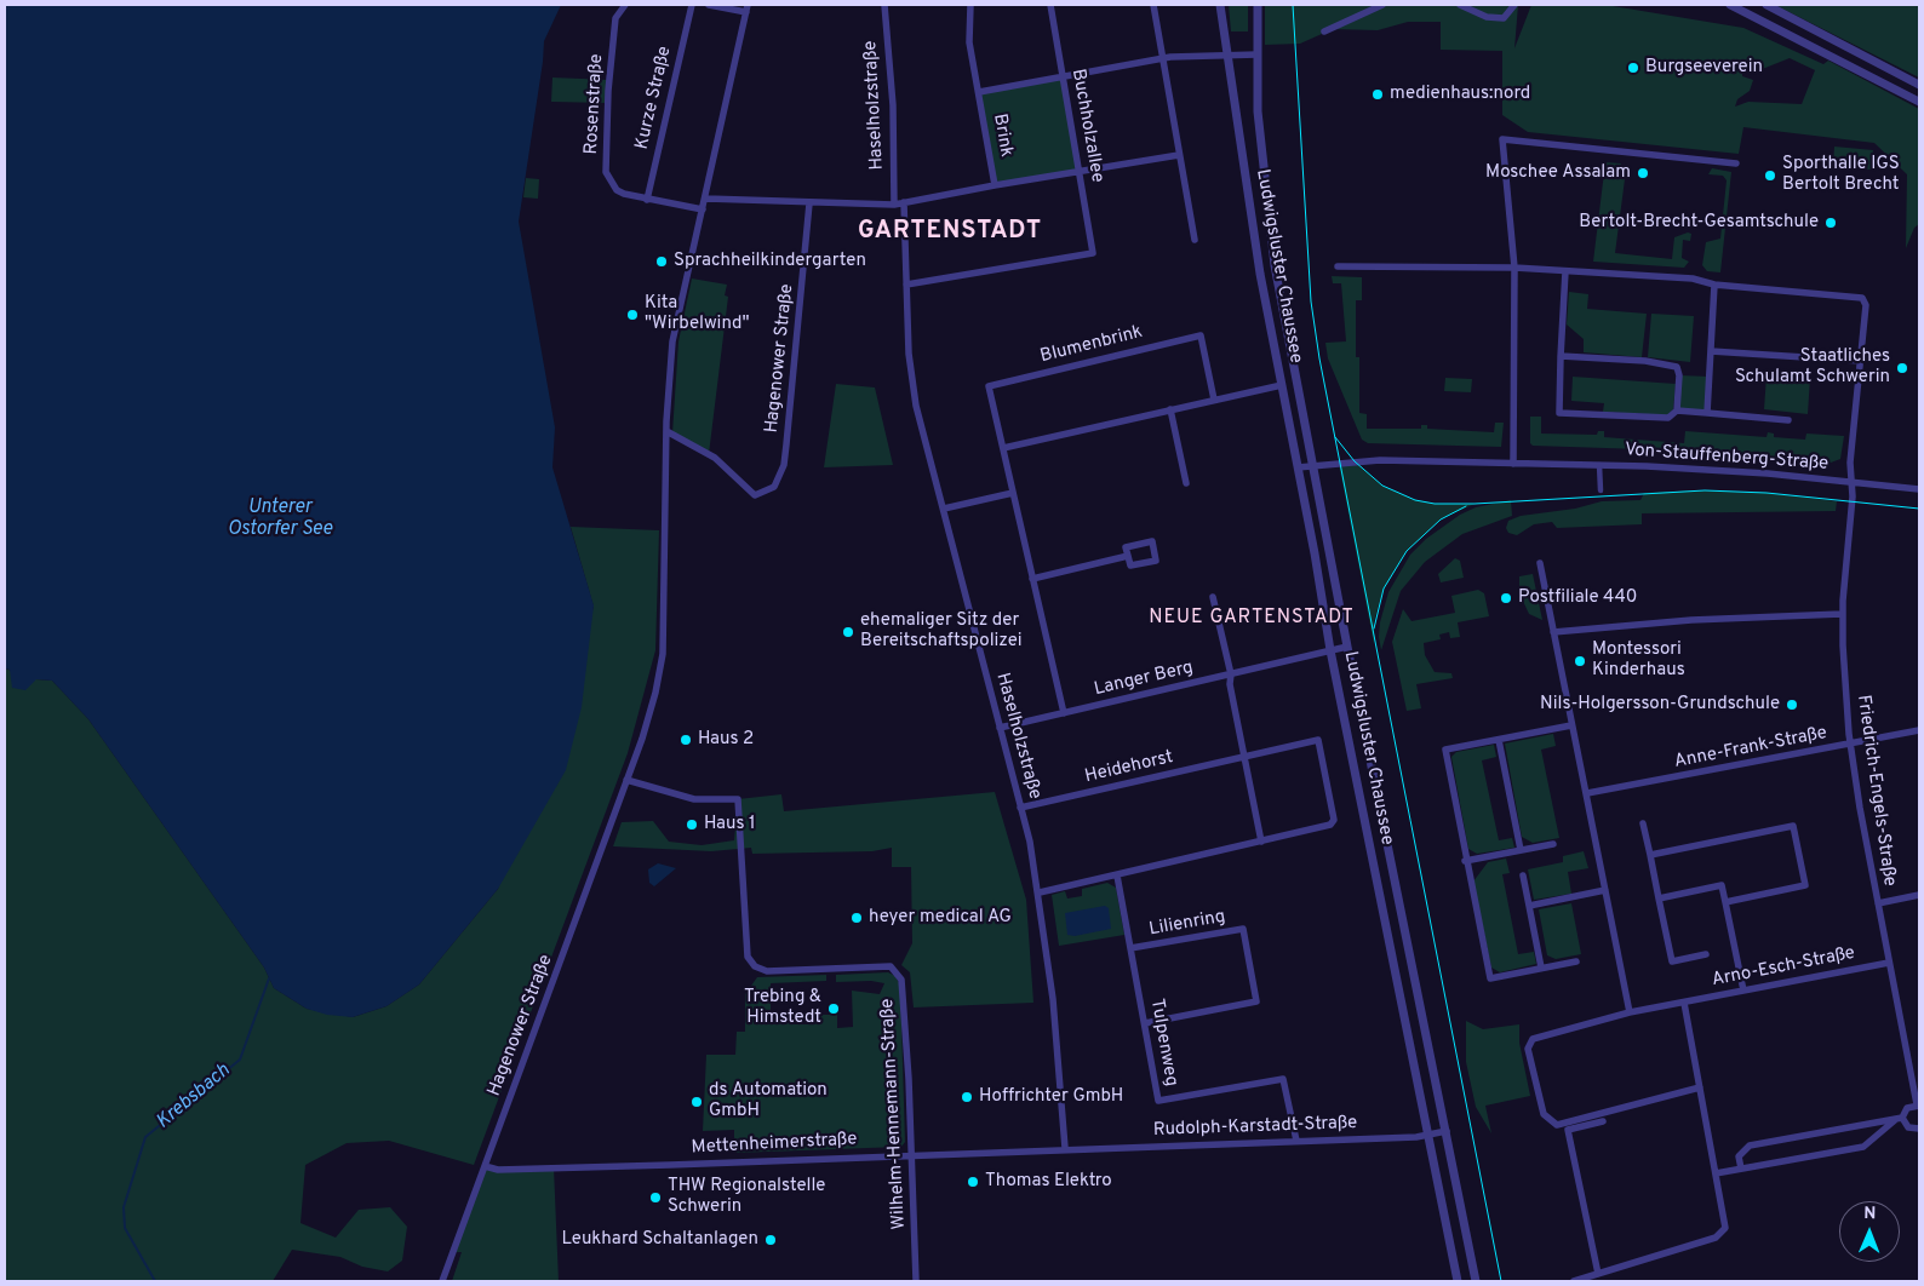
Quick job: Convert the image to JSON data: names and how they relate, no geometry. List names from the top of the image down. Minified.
{"streets":{"street":["Kurze Straße","Rosenstraße","Haselholzstraße","Buchholzallee","Brink","Ludwigsluster Chaussee","Blumenbrink","Hagenower Straße","Von-Stauffenberg-Straße","Langer Berg","Anne-Frank-Straße","Heidehorst","Friedrich-Engels-Straße","Lilienring","Arno-Esch-Straße","Tulpenweg","Wilhelm-Hennemann-Straße","Rudolph-Karstadt-Straße","Mettenheimerstraße"]},"crossings":[["Kurze Straße","Rosenstraße"],["Rosenstraße","Hagenower Straße"],["Haselholzstraße","Buchholzallee"],["Haselholzstraße","Brink"],["Haselholzstraße","Langer Berg"],["Haselholzstraße","Heidehorst"],["Haselholzstraße","Rudolph-Karstadt-Straße"],["Haselholzstraße","Mettenheimerstraße"],["Buchholzallee","Brink"],["Ludwigsluster Chaussee","Von-Stauffenberg-Straße"],["Ludwigsluster Chaussee","Langer Berg"],["Ludwigsluster Chaussee","Rudolph-Karstadt-Straße"],["Hagenower Straße","Wilhelm-Hennemann-Straße"],["Hagenower Straße","Mettenheimerstraße"],["Von-Stauffenberg-Straße","Friedrich-Engels-Straße"],["Anne-Frank-Straße","Friedrich-Engels-Straße"],["Heidehorst","Tulpenweg"],["Friedrich-Engels-Straße","Arno-Esch-Straße"],["Lilienring","Tulpenweg"],["Tulpenweg","Rudolph-Karstadt-Straße"],["Wilhelm-Hennemann-Straße","Mettenheimerstraße"],["Rudolph-Karstadt-Straße","Mettenheimerstraße"]],"districts":["GARTENSTADT","NEUE GARTENSTADT"],"water":["Unterer Ostorfer See","Krebsbach"],"places":["Burgseeverein","medienhaus:nord","Moschee Assalam","Sporthalle IGS Bertolt Brecht","Bertolt-Brecht-Gesamtschule","Sprachheilkindergarten","Kita \"Wirbelwind\"","Staatliches Schulamt Schwerin","Postfiliale 440","ehemaliger Sitz der Bereitschaftspolizei","Montessori Kinderhaus","Nils-Holgersson-Grundschule","Haus 2","Haus 1","heyer medical AG","Trebing & Himstedt","Hoffrichter GmbH","ds Automation GmbH","Thomas Elektro","THW Regionalstelle Schwerin","Leukhard Schaltanlagen"],"north":"top"}
